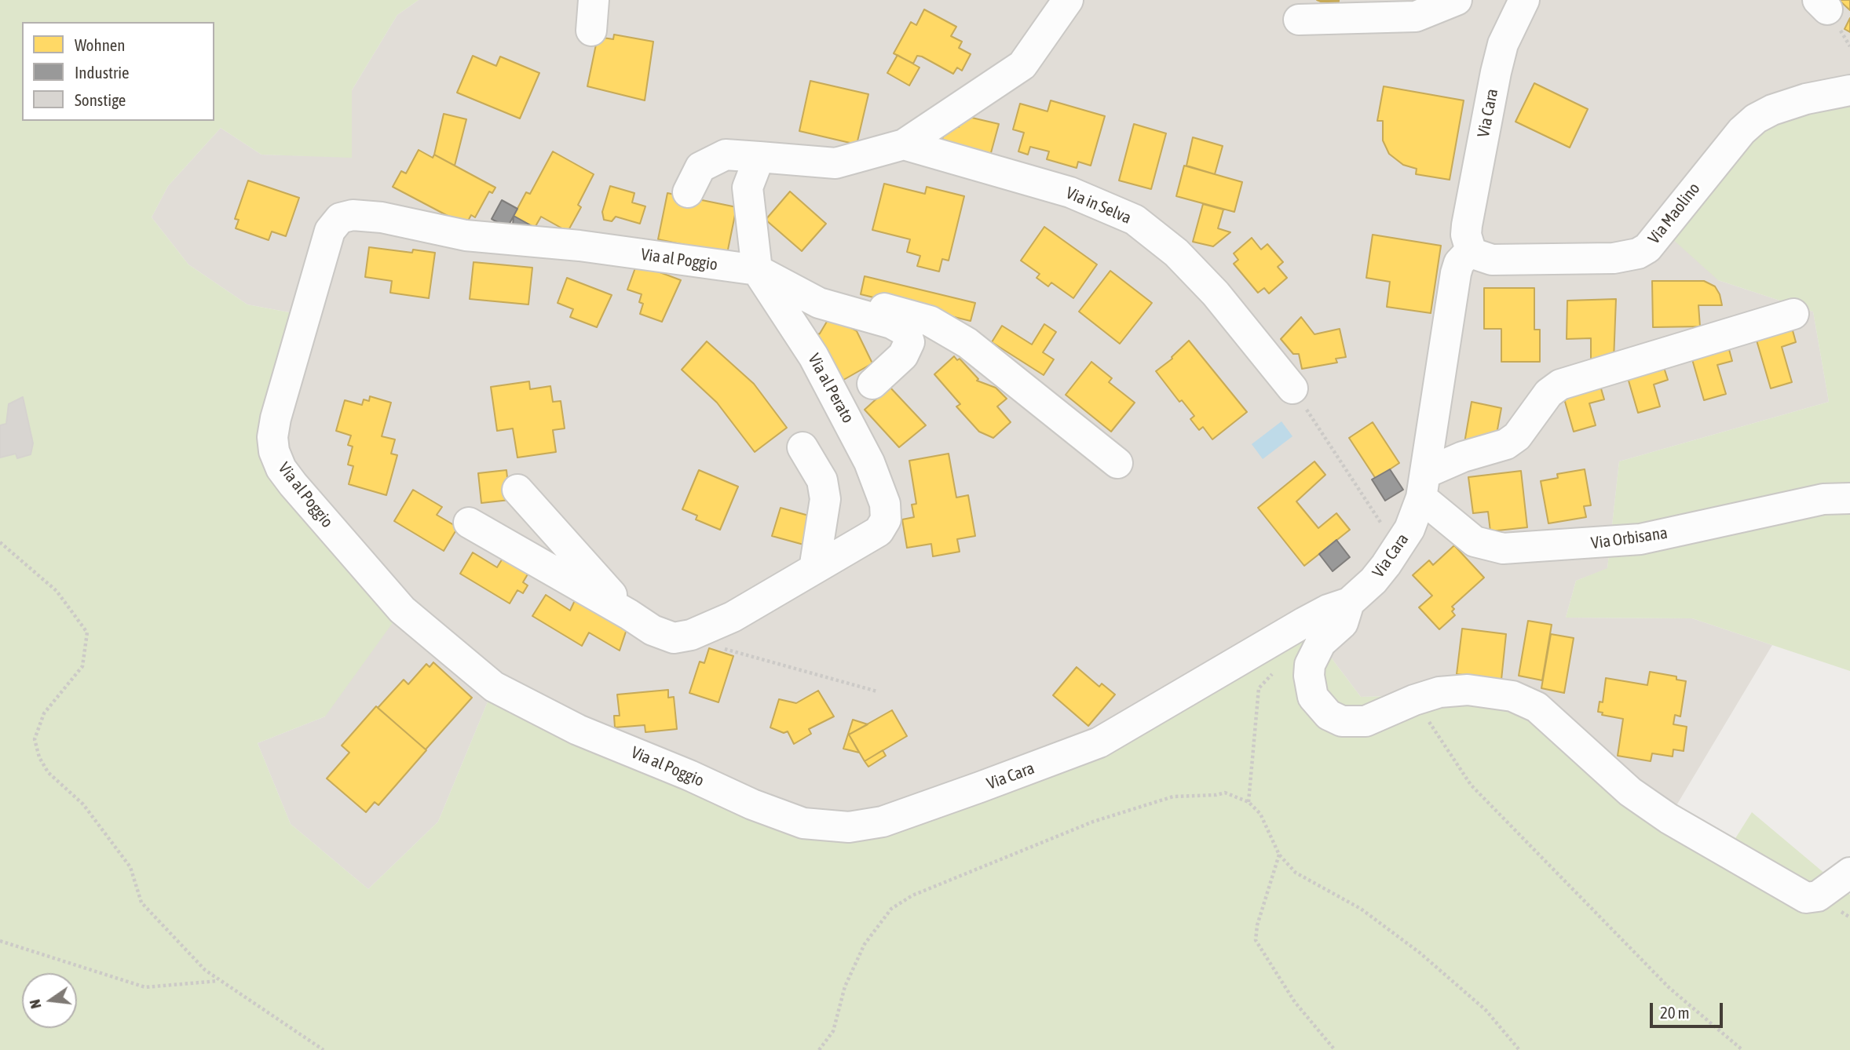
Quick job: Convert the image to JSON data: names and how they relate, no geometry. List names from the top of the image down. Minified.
{"streets":{"street":["Via Cara","Via in Selva","Via Maolino","Via al Poggio","Via al Perato","Via Orbisana"]},"crossings":[["Via Cara","Via Maolino"],["Via Cara","Via al Poggio"],["Via Cara","Via Orbisana"],["Via al Poggio","Via al Perato"]],"legend":["Wohnen","Industrie","Sonstige"],"scale_bar":"20 m","north":"left"}
